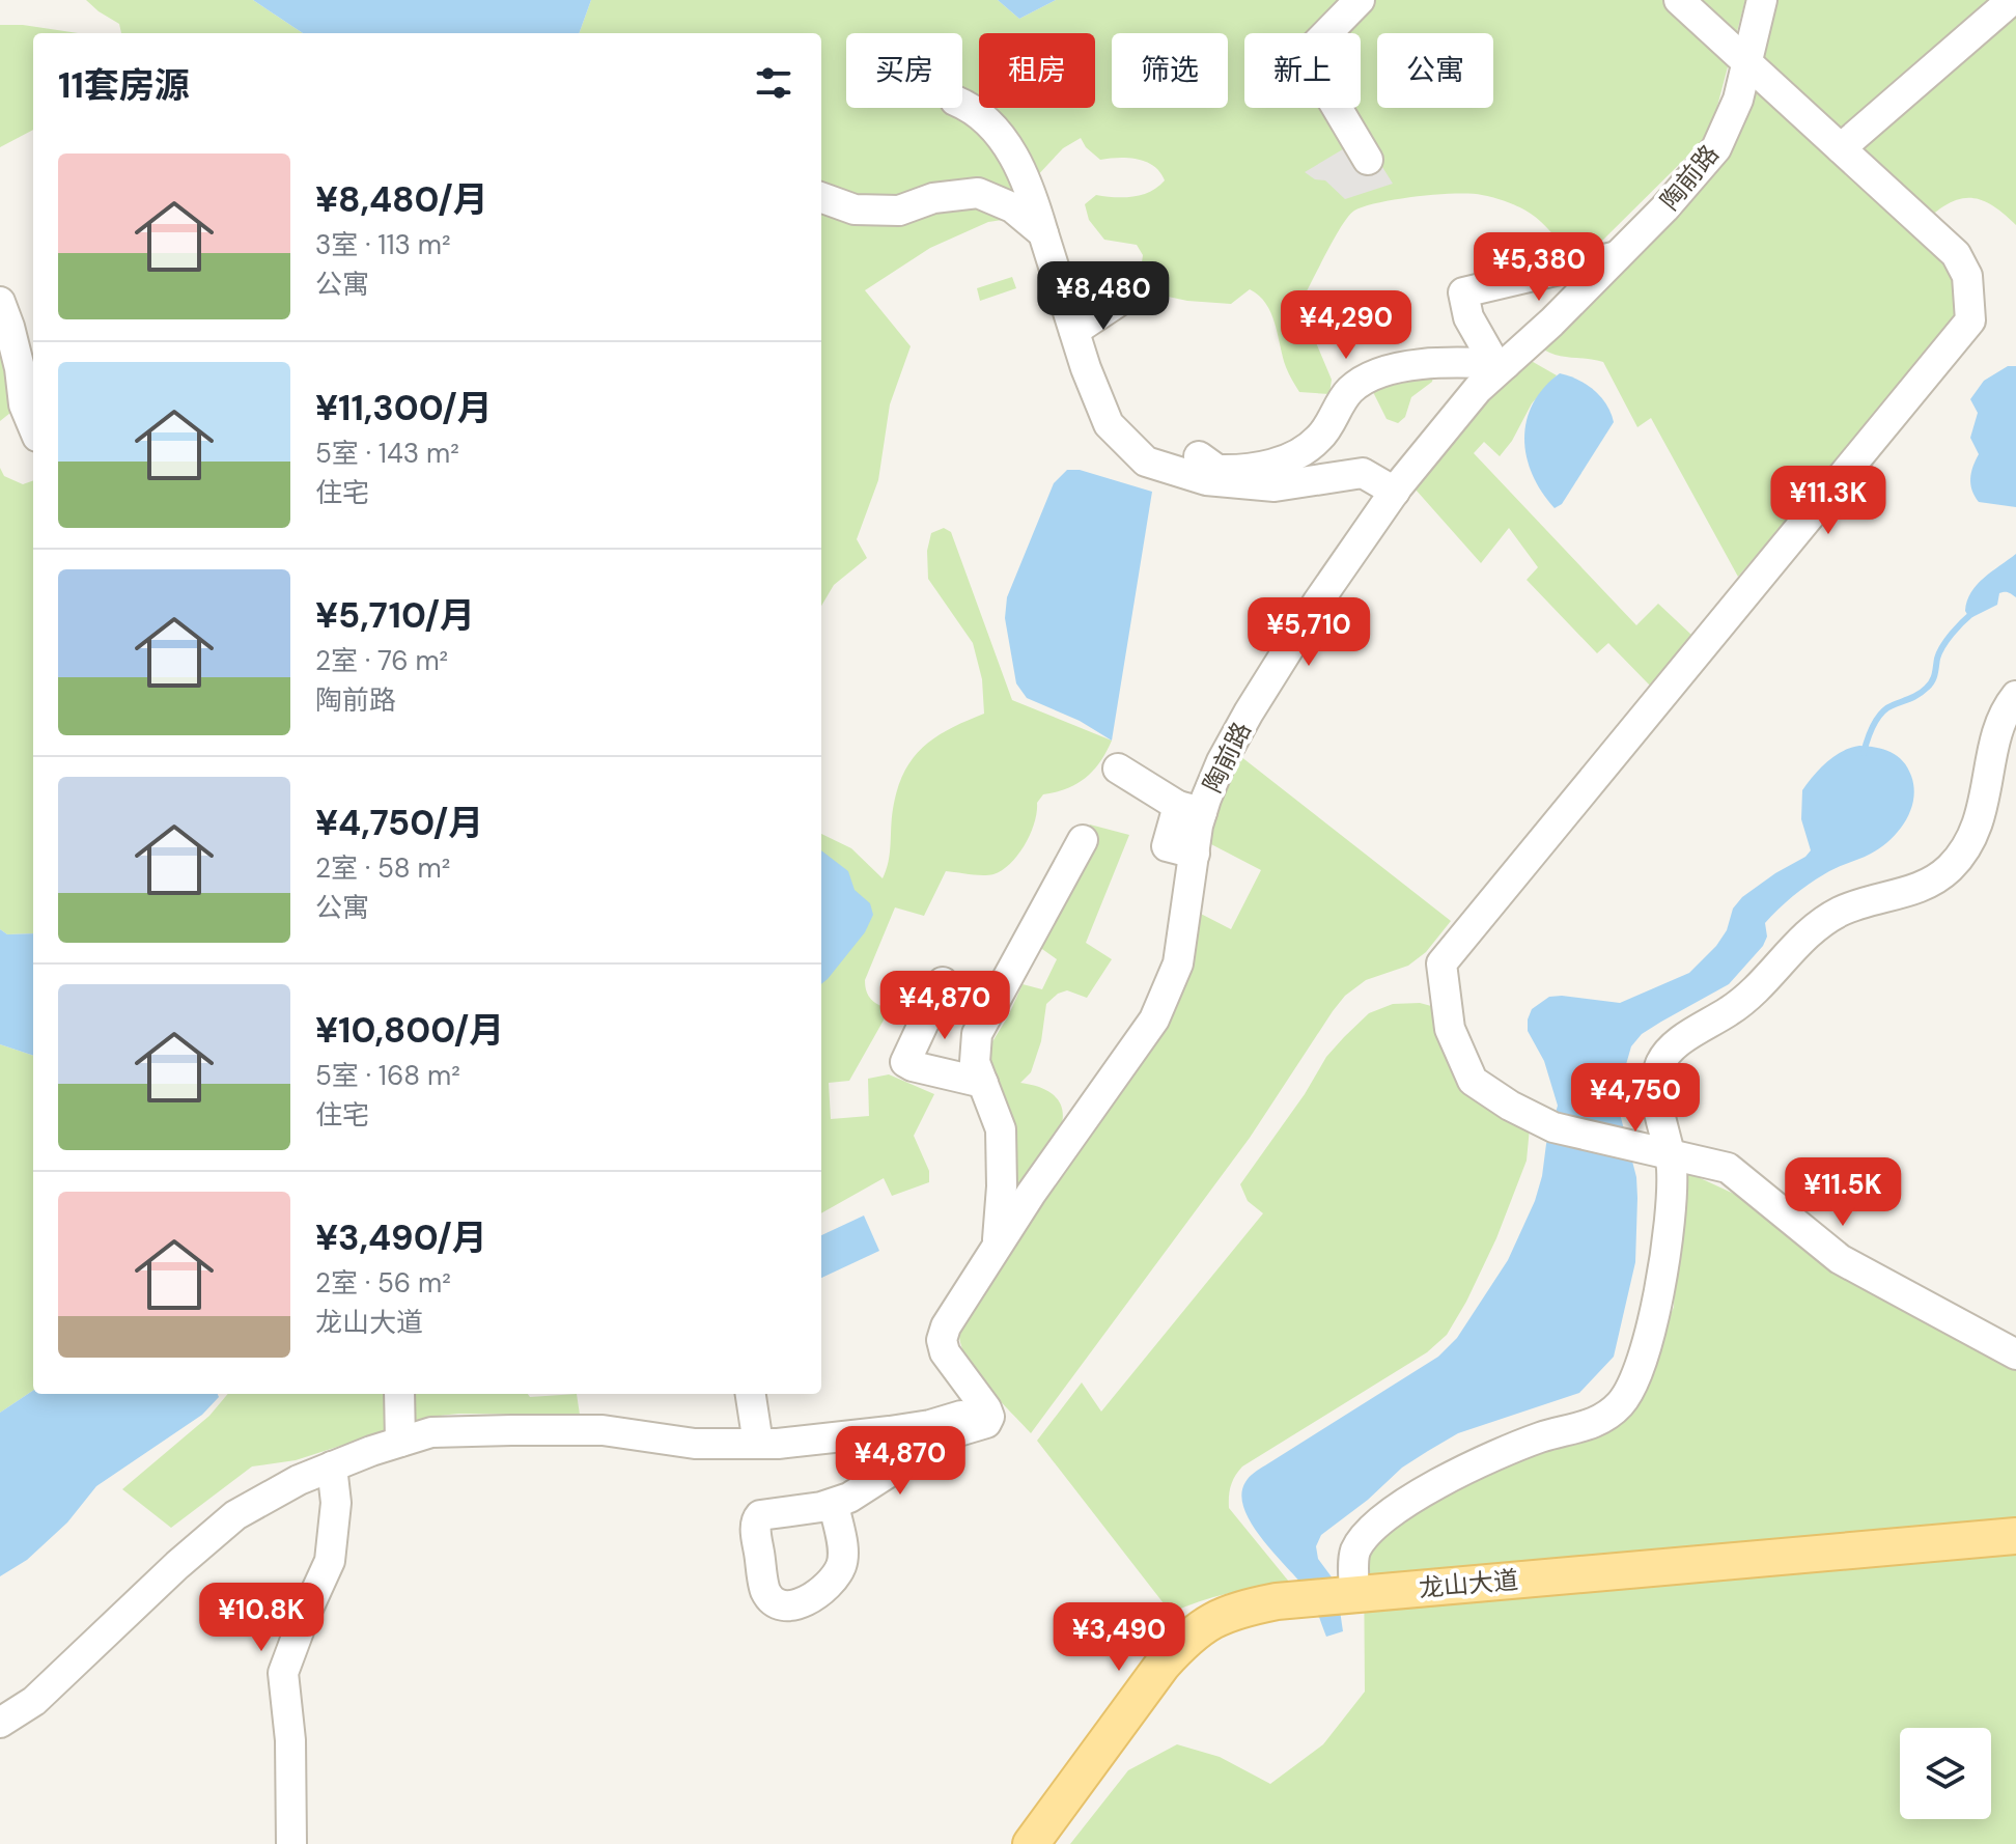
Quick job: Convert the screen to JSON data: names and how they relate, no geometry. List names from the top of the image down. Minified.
{"streets":{"main road":["龙山大道"],"street":["陶前路"]},"page":{"chip":["买房","租房","筛选","新上","公寓"],"heading":"11套房源","list":[{"name":"¥8,480/月","note":"3室 · 113 m² · 公寓"},{"name":"¥11,300/月","note":"5室 · 143 m² · 住宅"},{"name":"¥5,710/月","note":"2室 · 76 m² · 陶前路"},{"name":"¥4,750/月","note":"2室 · 58 m² · 公寓"},{"name":"¥10,800/月","note":"5室 · 168 m² · 住宅"},{"name":"¥3,490/月","note":"2室 · 56 m² · 龙山大道"}],"price":["¥5,380","¥8,480","¥4,290","¥11.3K","¥5,710","¥4,870","¥4,750","¥11.5K","¥4,870","¥10.8K","¥3,490"]}}
